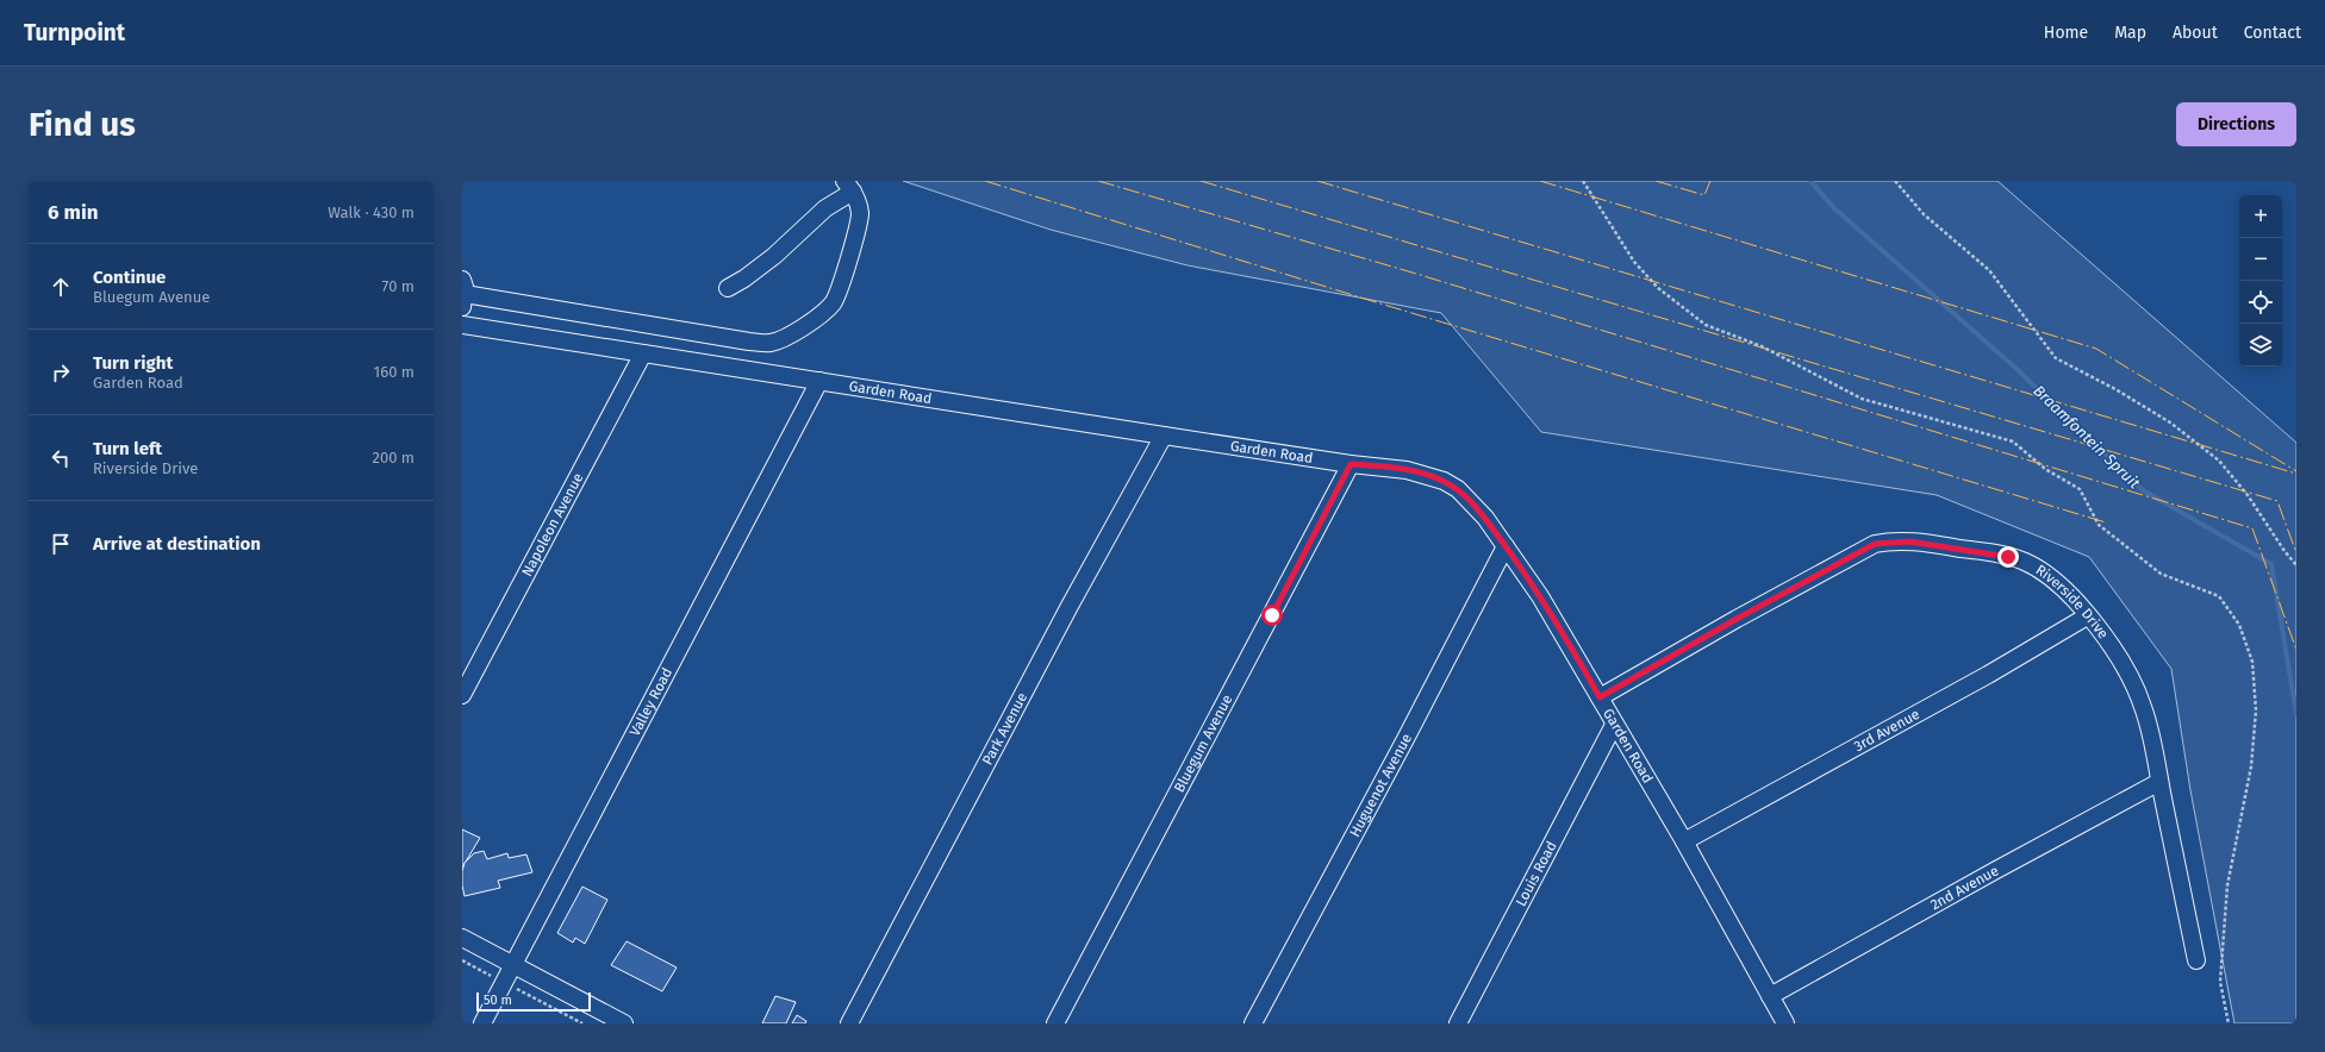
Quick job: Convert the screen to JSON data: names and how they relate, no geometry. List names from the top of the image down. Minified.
{"streets":{"street":["Garden Road","Napoleon Avenue","Riverside Drive","Valley Road","Park Avenue","3rd Avenue","Bluegum Avenue","Huguenot Avenue","Louis Road","2nd Avenue"]},"crossings":[["Garden Road","Napoleon Avenue"],["Garden Road","Riverside Drive"],["Garden Road","Valley Road"],["Garden Road","Park Avenue"],["Garden Road","3rd Avenue"],["Garden Road","Bluegum Avenue"],["Garden Road","Huguenot Avenue"],["Garden Road","Louis Road"],["Garden Road","2nd Avenue"],["Riverside Drive","3rd Avenue"],["Riverside Drive","2nd Avenue"]],"water":["Braamfontein Spruit"],"scale_bar":"50 m","page":{"header":"Turnpoint","nav":["Home","Map","About","Contact"],"buttons":"Directions","title":"Find us","heading":["6 min","Walk · 430 m"],"map_buttons":["+","−"],"list":[["Continue","Bluegum Avenue","70 m"],["Turn right","Garden Road","160 m"],["Turn left","Riverside Drive","200 m"],"Arrive at destination"],"scale":"50 m"}}
